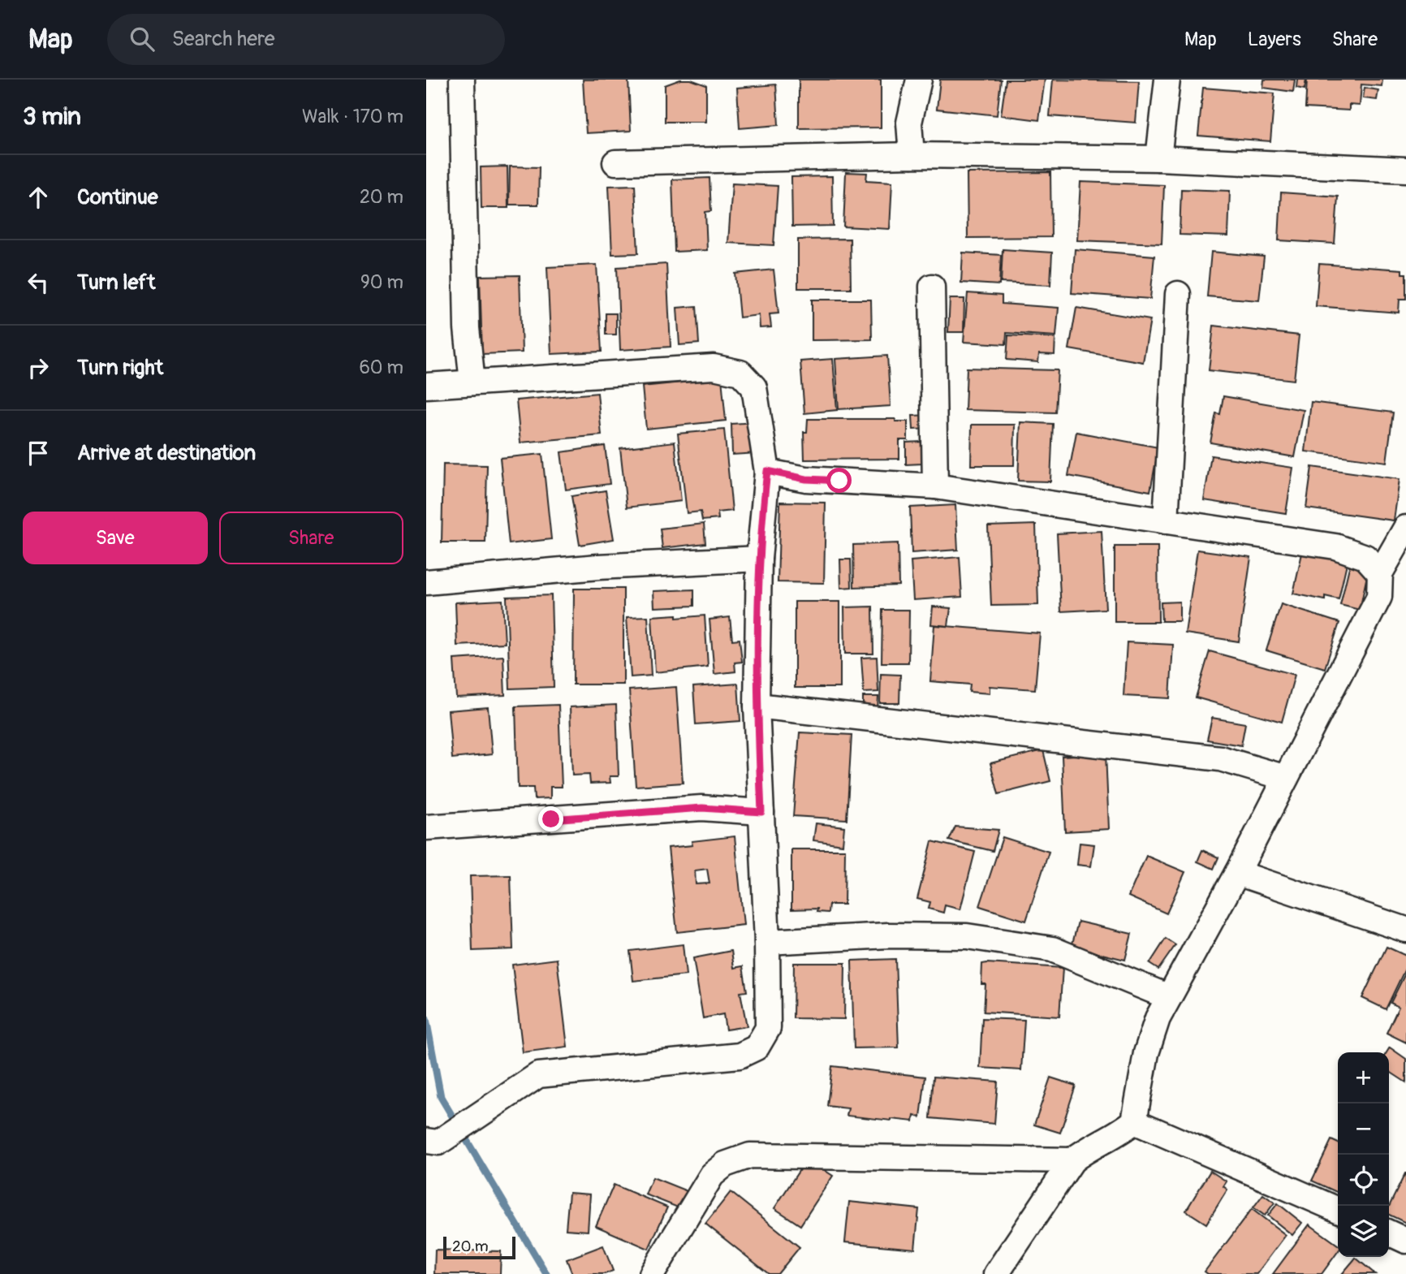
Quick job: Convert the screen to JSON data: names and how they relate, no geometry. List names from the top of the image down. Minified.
{"scale_bar":"20 m","page":{"header":"Map","search":"Search here","nav":["Map","Layers","Share"],"heading":["3 min","Walk · 170 m"],"list":[["Continue","20 m"],["Turn left","90 m"],["Turn right","60 m"],"Arrive at destination"],"buttons":["Save","Share"],"map_buttons":["+","−"],"scale":"20 m"}}
